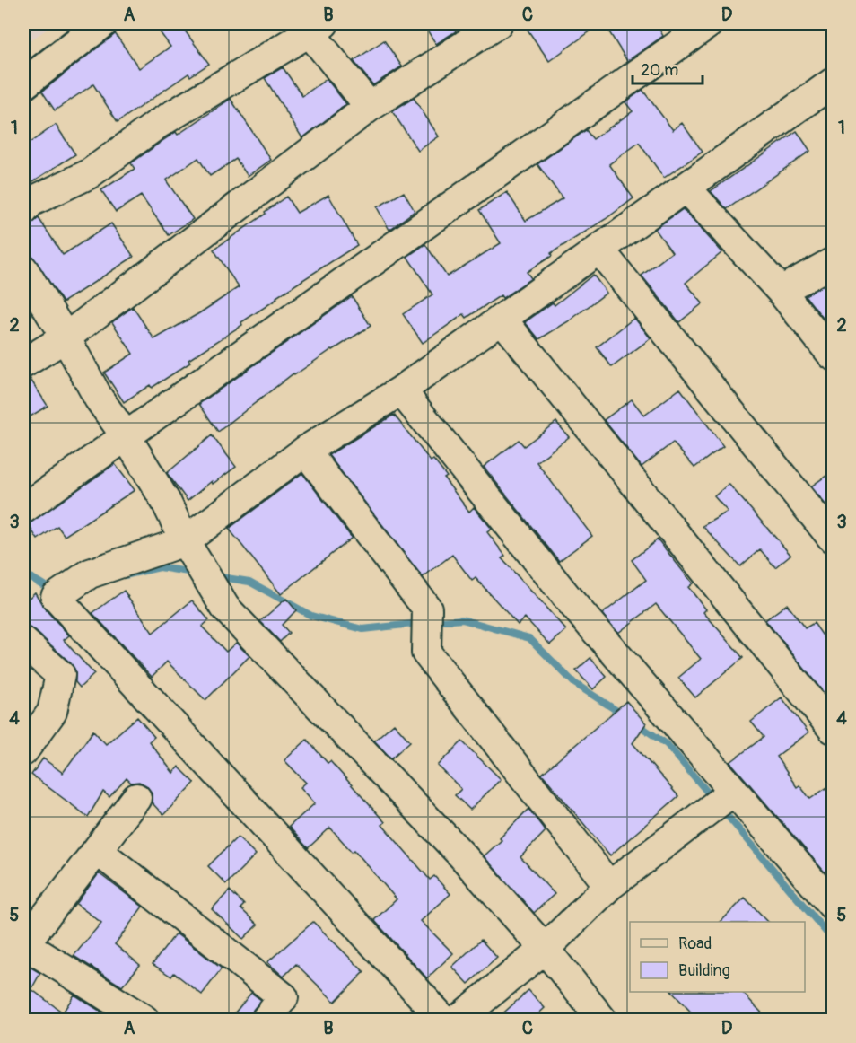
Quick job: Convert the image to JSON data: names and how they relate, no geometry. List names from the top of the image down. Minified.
{"legend":["Road","Building"],"scale_bar":"20 m","grid":{"columns":["A","B","C","D"],"rows":["1","2","3","4","5"]}}
